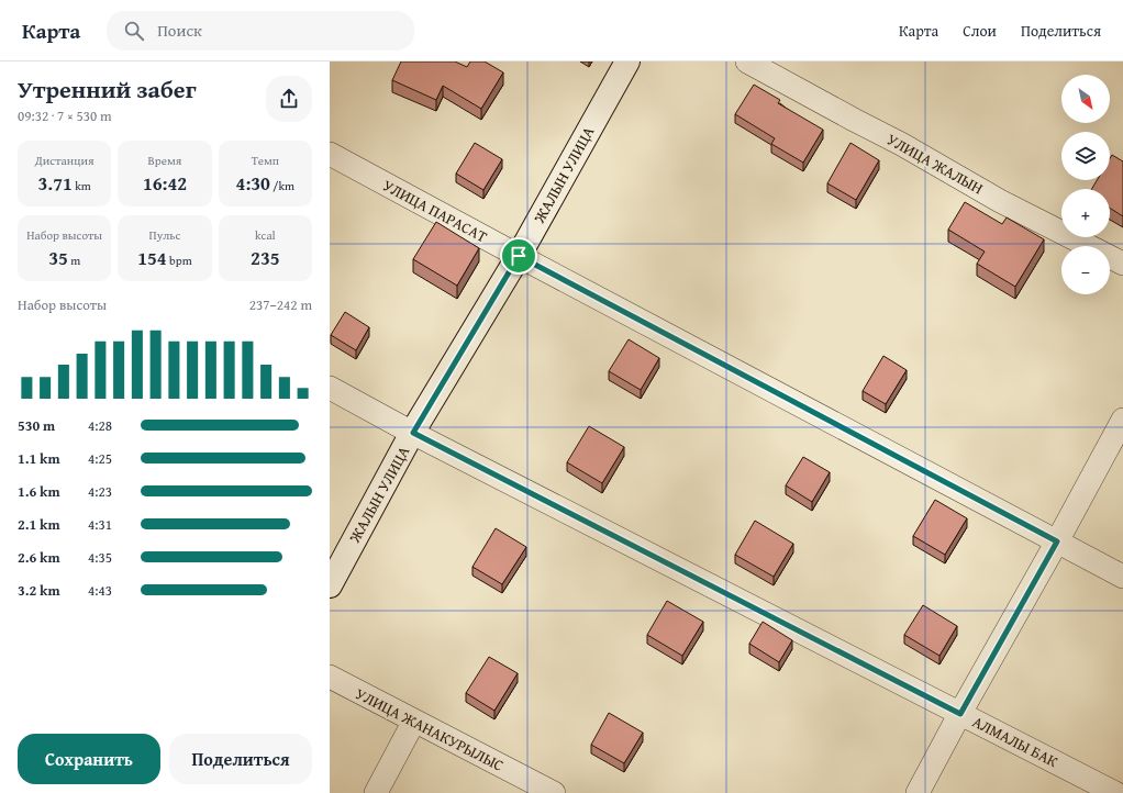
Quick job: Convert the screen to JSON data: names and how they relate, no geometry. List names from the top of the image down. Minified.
{"streets":{"street":["УЛИЦА ЖАЛЫН","ЖАЛЫН УЛИЦА","УЛИЦА ПАРАСАТ","УЛИЦА ЖАНАКУРЫЛЫС","АЛМАЛЫ БАК"]},"crossings":[["ЖАЛЫН УЛИЦА","УЛИЦА ПАРАСАТ"],["ЖАЛЫН УЛИЦА","АЛМАЛЫ БАК"]],"north":"bottom right","page":{"header":"Карта","search":"Поиск","nav":["Карта","Слои","Поделиться"],"heading":["Утренний забег","09:32 · 7 × 530 m"],"map_buttons":["+","−"],"stats":[["Дистанция","3.71 km"],["Время","16:42"],["Темп","4:30 /km"],["Набор высоты","35 m"],["Пульс","154 bpm"],["kcal","235"]],"chart":["Набор высоты","237–242 m"],"list":[{"name":"530 m","note":"4:28"},{"name":"1.1 km","note":"4:25"},{"name":"1.6 km","note":"4:23"},{"name":"2.1 km","note":"4:31"},{"name":"2.6 km","note":"4:35"},{"name":"3.2 km","note":"4:43"}],"buttons":["Сохранить","Поделиться"]}}
